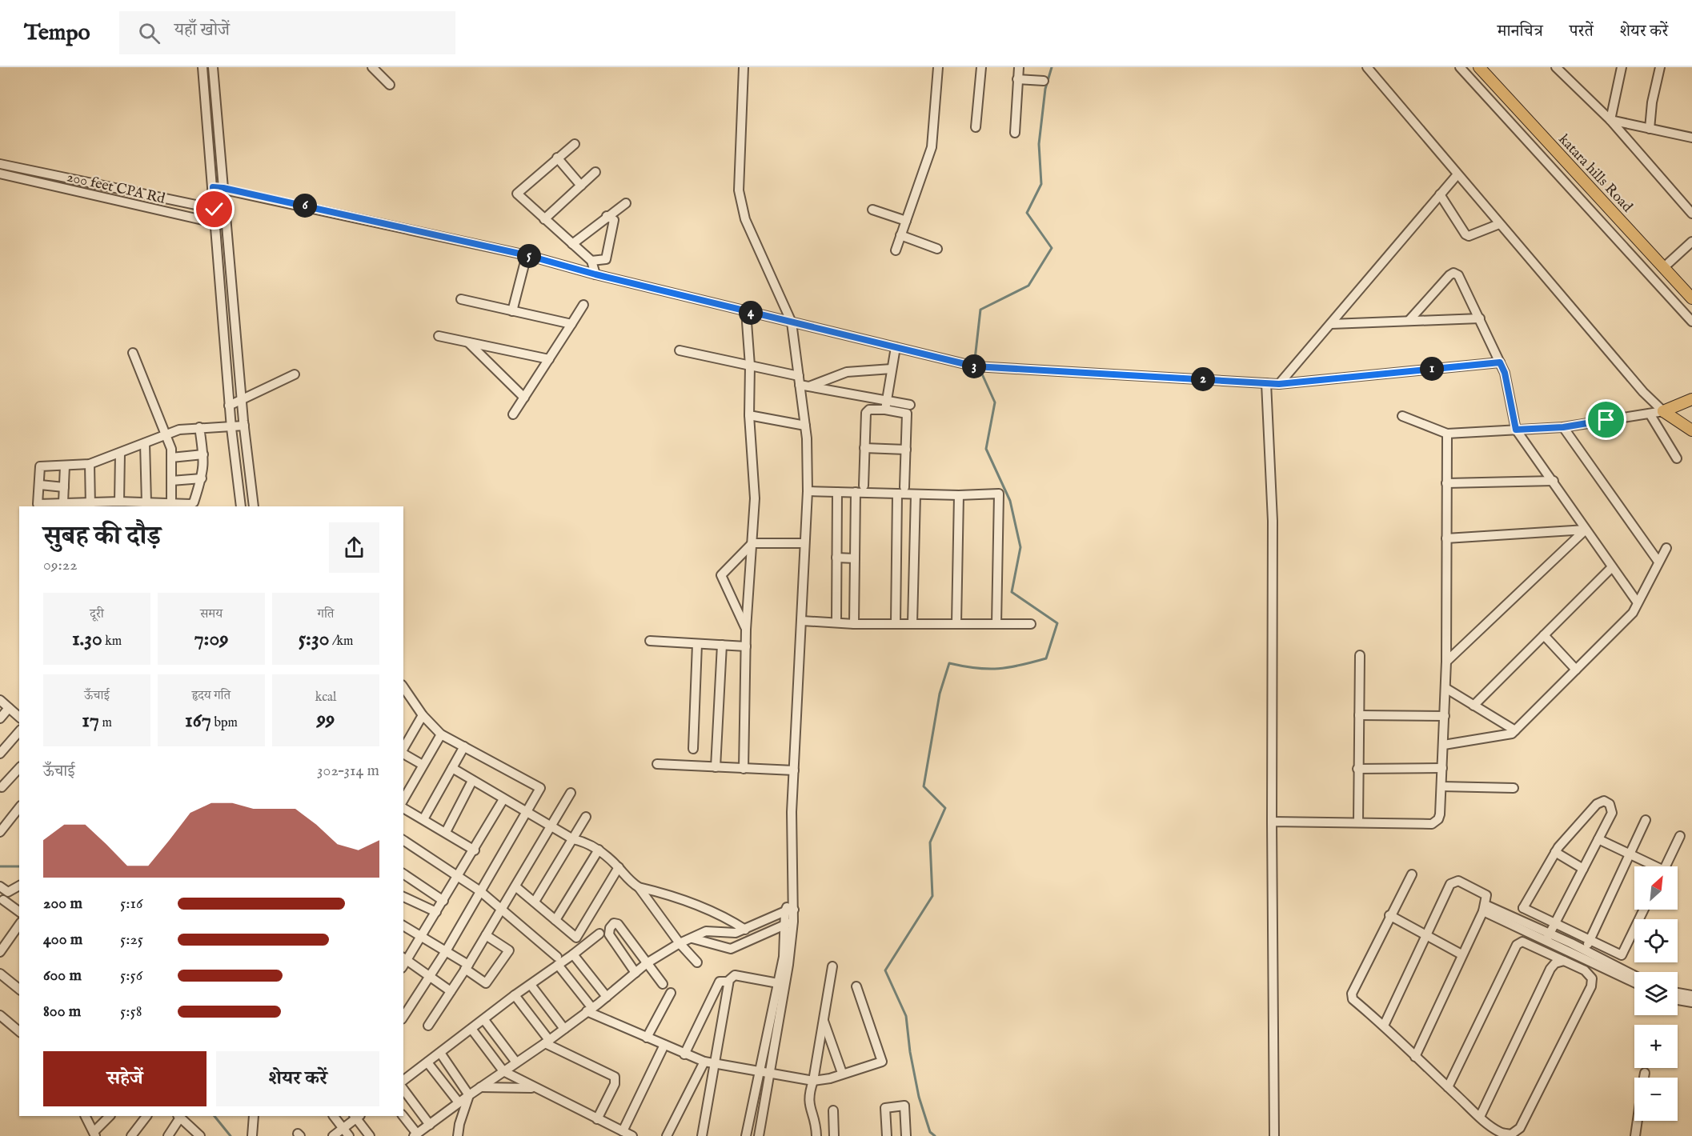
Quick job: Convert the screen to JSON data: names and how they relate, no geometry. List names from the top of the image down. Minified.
{"streets":{"main road":["katara hills Road"],"street":["200 feet CPA Rd"]},"north":"top right","page":{"header":"Tempo","search":"यहाँ खोजें","nav":["मानचित्र","परतें","शेयर करें"],"pins":["6","5","4","3","1","2"],"heading":["सुबह की दौड़","09:22"],"stats":[["दूरी","1.30 km"],["समय","7:09"],["गति","5:30 /km"],["ऊँचाई","17 m"],["हृदय गति","167 bpm"],["kcal","99"]],"chart":["ऊँचाई","302–314 m"],"map_buttons":["+","−"],"list":[{"name":"200 m","note":"5:16"},{"name":"400 m","note":"5:25"},{"name":"600 m","note":"5:56"},{"name":"800 m","note":"5:58"}],"buttons":["सहेजें","शेयर करें"]}}
